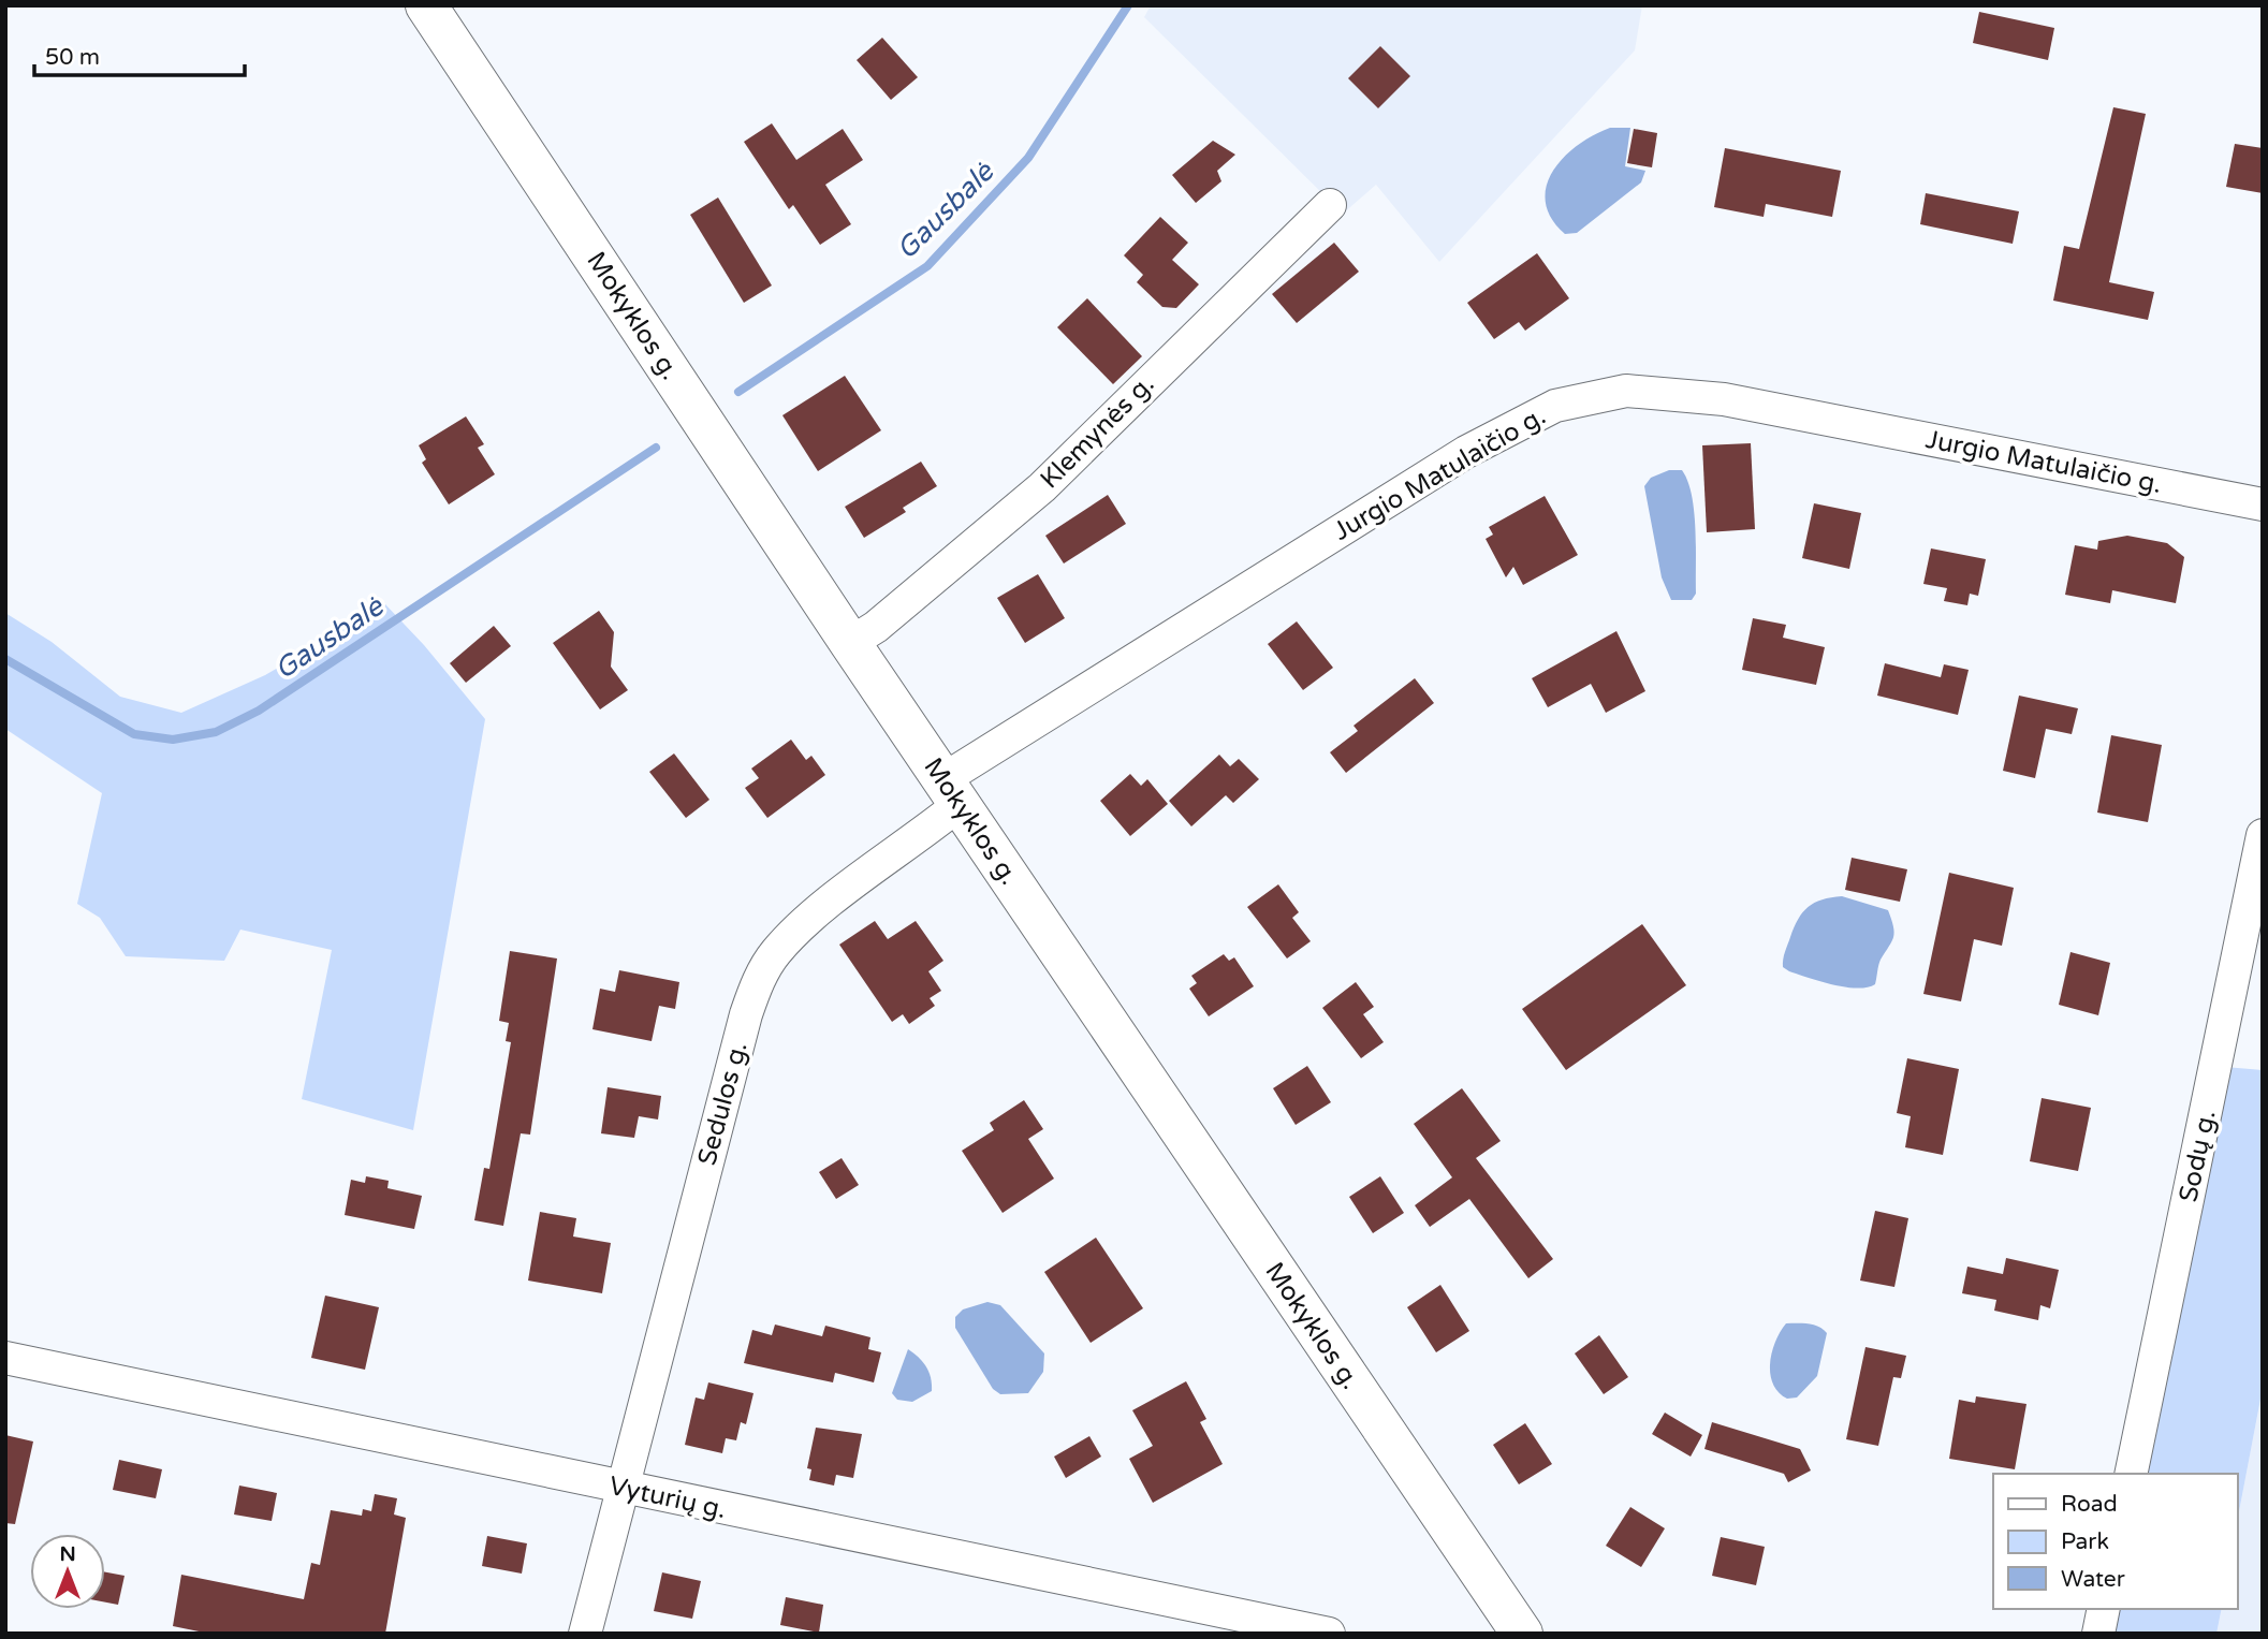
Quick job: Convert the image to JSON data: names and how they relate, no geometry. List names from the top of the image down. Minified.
{"streets":{"main road":["Mokyklos g."],"street":["Klemynės g.","Jurgio Matulaičio g.","Sedulos g.","Sodų g.","Vyturių g."]},"crossings":[["Mokyklos g.","Klemynės g."],["Mokyklos g.","Jurgio Matulaičio g."],["Mokyklos g.","Sedulos g."],["Jurgio Matulaičio g.","Sedulos g."],["Sedulos g.","Vyturių g."]],"water":["Gausbalė"],"legend":["Road","Park","Water"],"scale_bar":"50 m","north":"top"}
